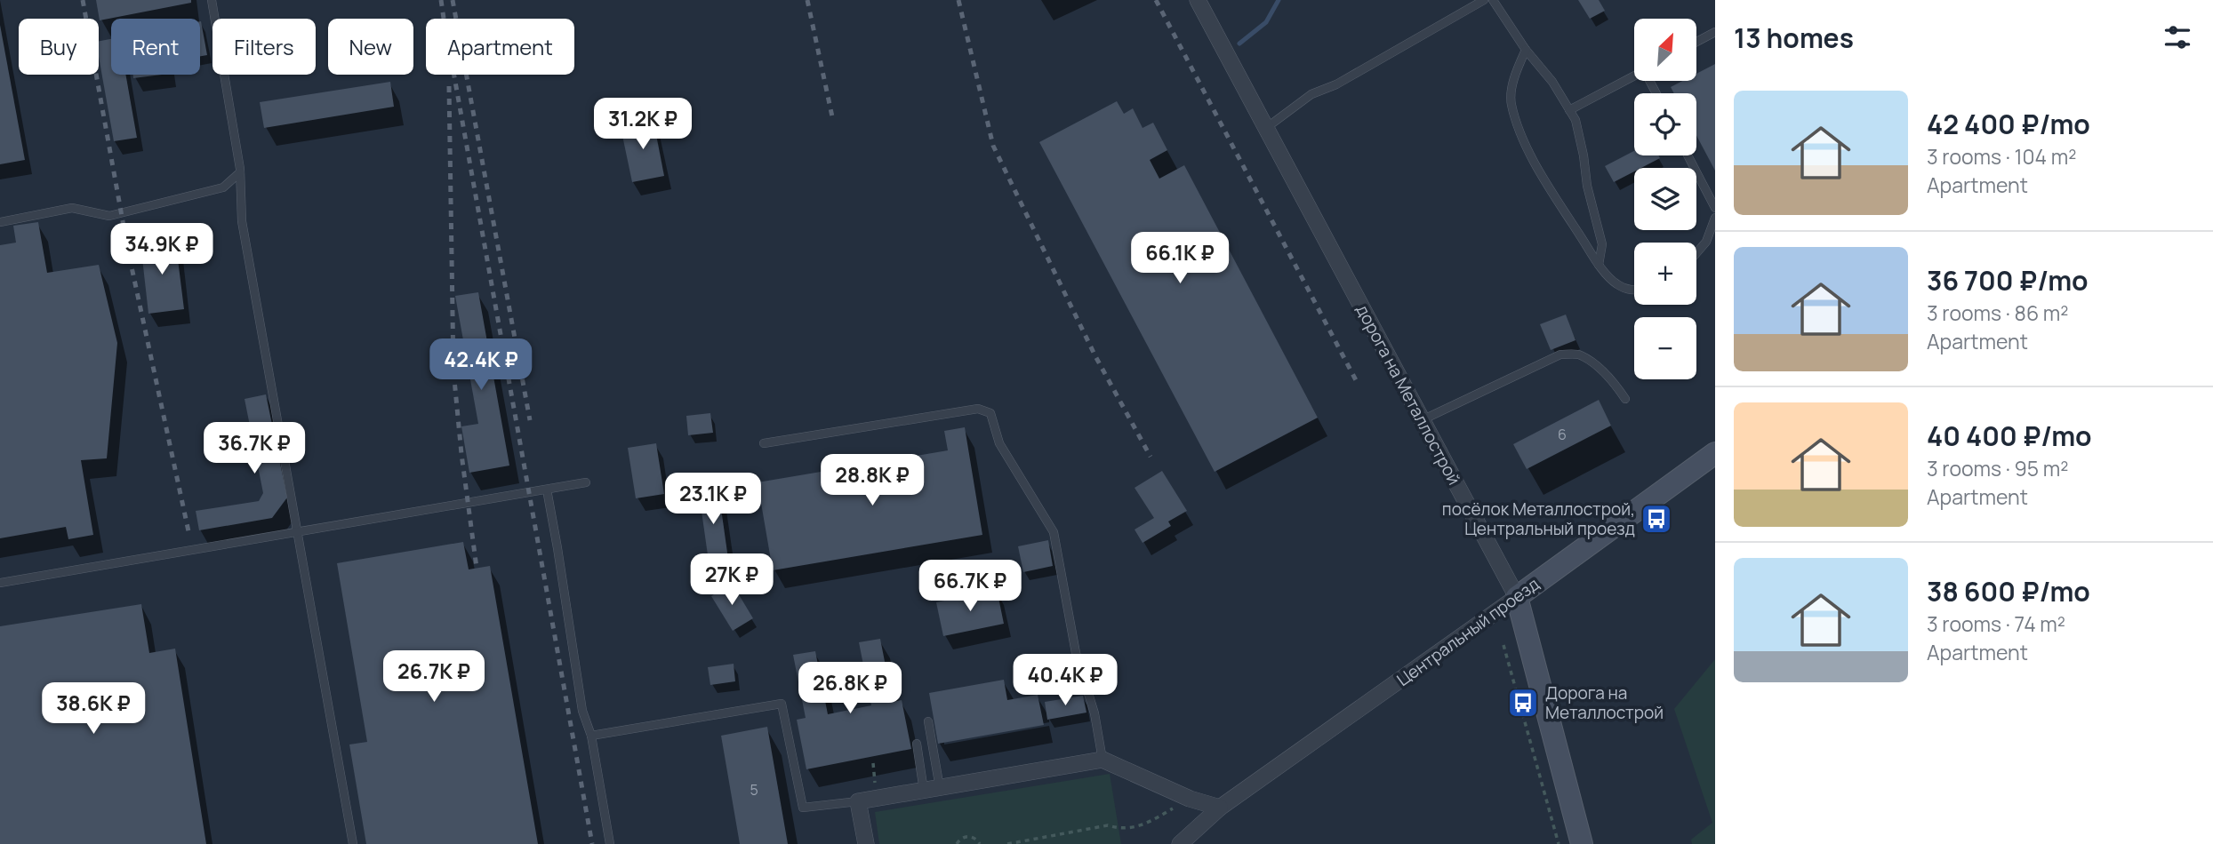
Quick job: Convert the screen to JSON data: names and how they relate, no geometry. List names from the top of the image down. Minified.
{"streets":{"street":["дорога на Металлострой","Центральный проезд"]},"crossings":[["дорога на Металлострой","Центральный проезд"]],"places":{"bus stop":["посёлок Металлострой, Центральный проезд","Дорога на Металлострой"]},"house_numbers":["6","5"],"north":"top right","page":{"heading":"13 homes","map_buttons":["+","−"],"chip":["Buy","Rent","Filters","New","Apartment"],"list":[{"name":"42 400 ₽/mo","note":"3 rooms · 104 m² · Apartment"},{"name":"36 700 ₽/mo","note":"3 rooms · 86 m² · Apartment"},{"name":"40 400 ₽/mo","note":"3 rooms · 95 m² · Apartment"},{"name":"38 600 ₽/mo","note":"3 rooms · 74 m² · Apartment"}],"price":["31.2K ₽","34.9K ₽","66.1K ₽","42.4K ₽","36.7K ₽","28.8K ₽","23.1K ₽","27K ₽","66.7K ₽","26.7K ₽","40.4K ₽","26.8K ₽","38.6K ₽"]}}
